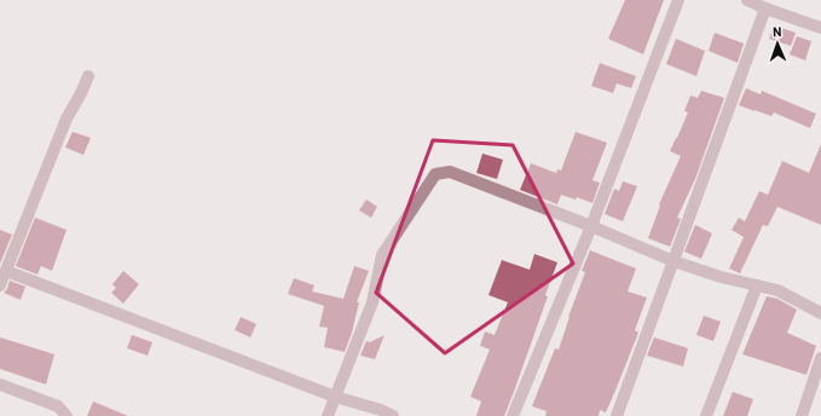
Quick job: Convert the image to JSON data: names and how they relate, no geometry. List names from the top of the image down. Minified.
{"north":"top"}
